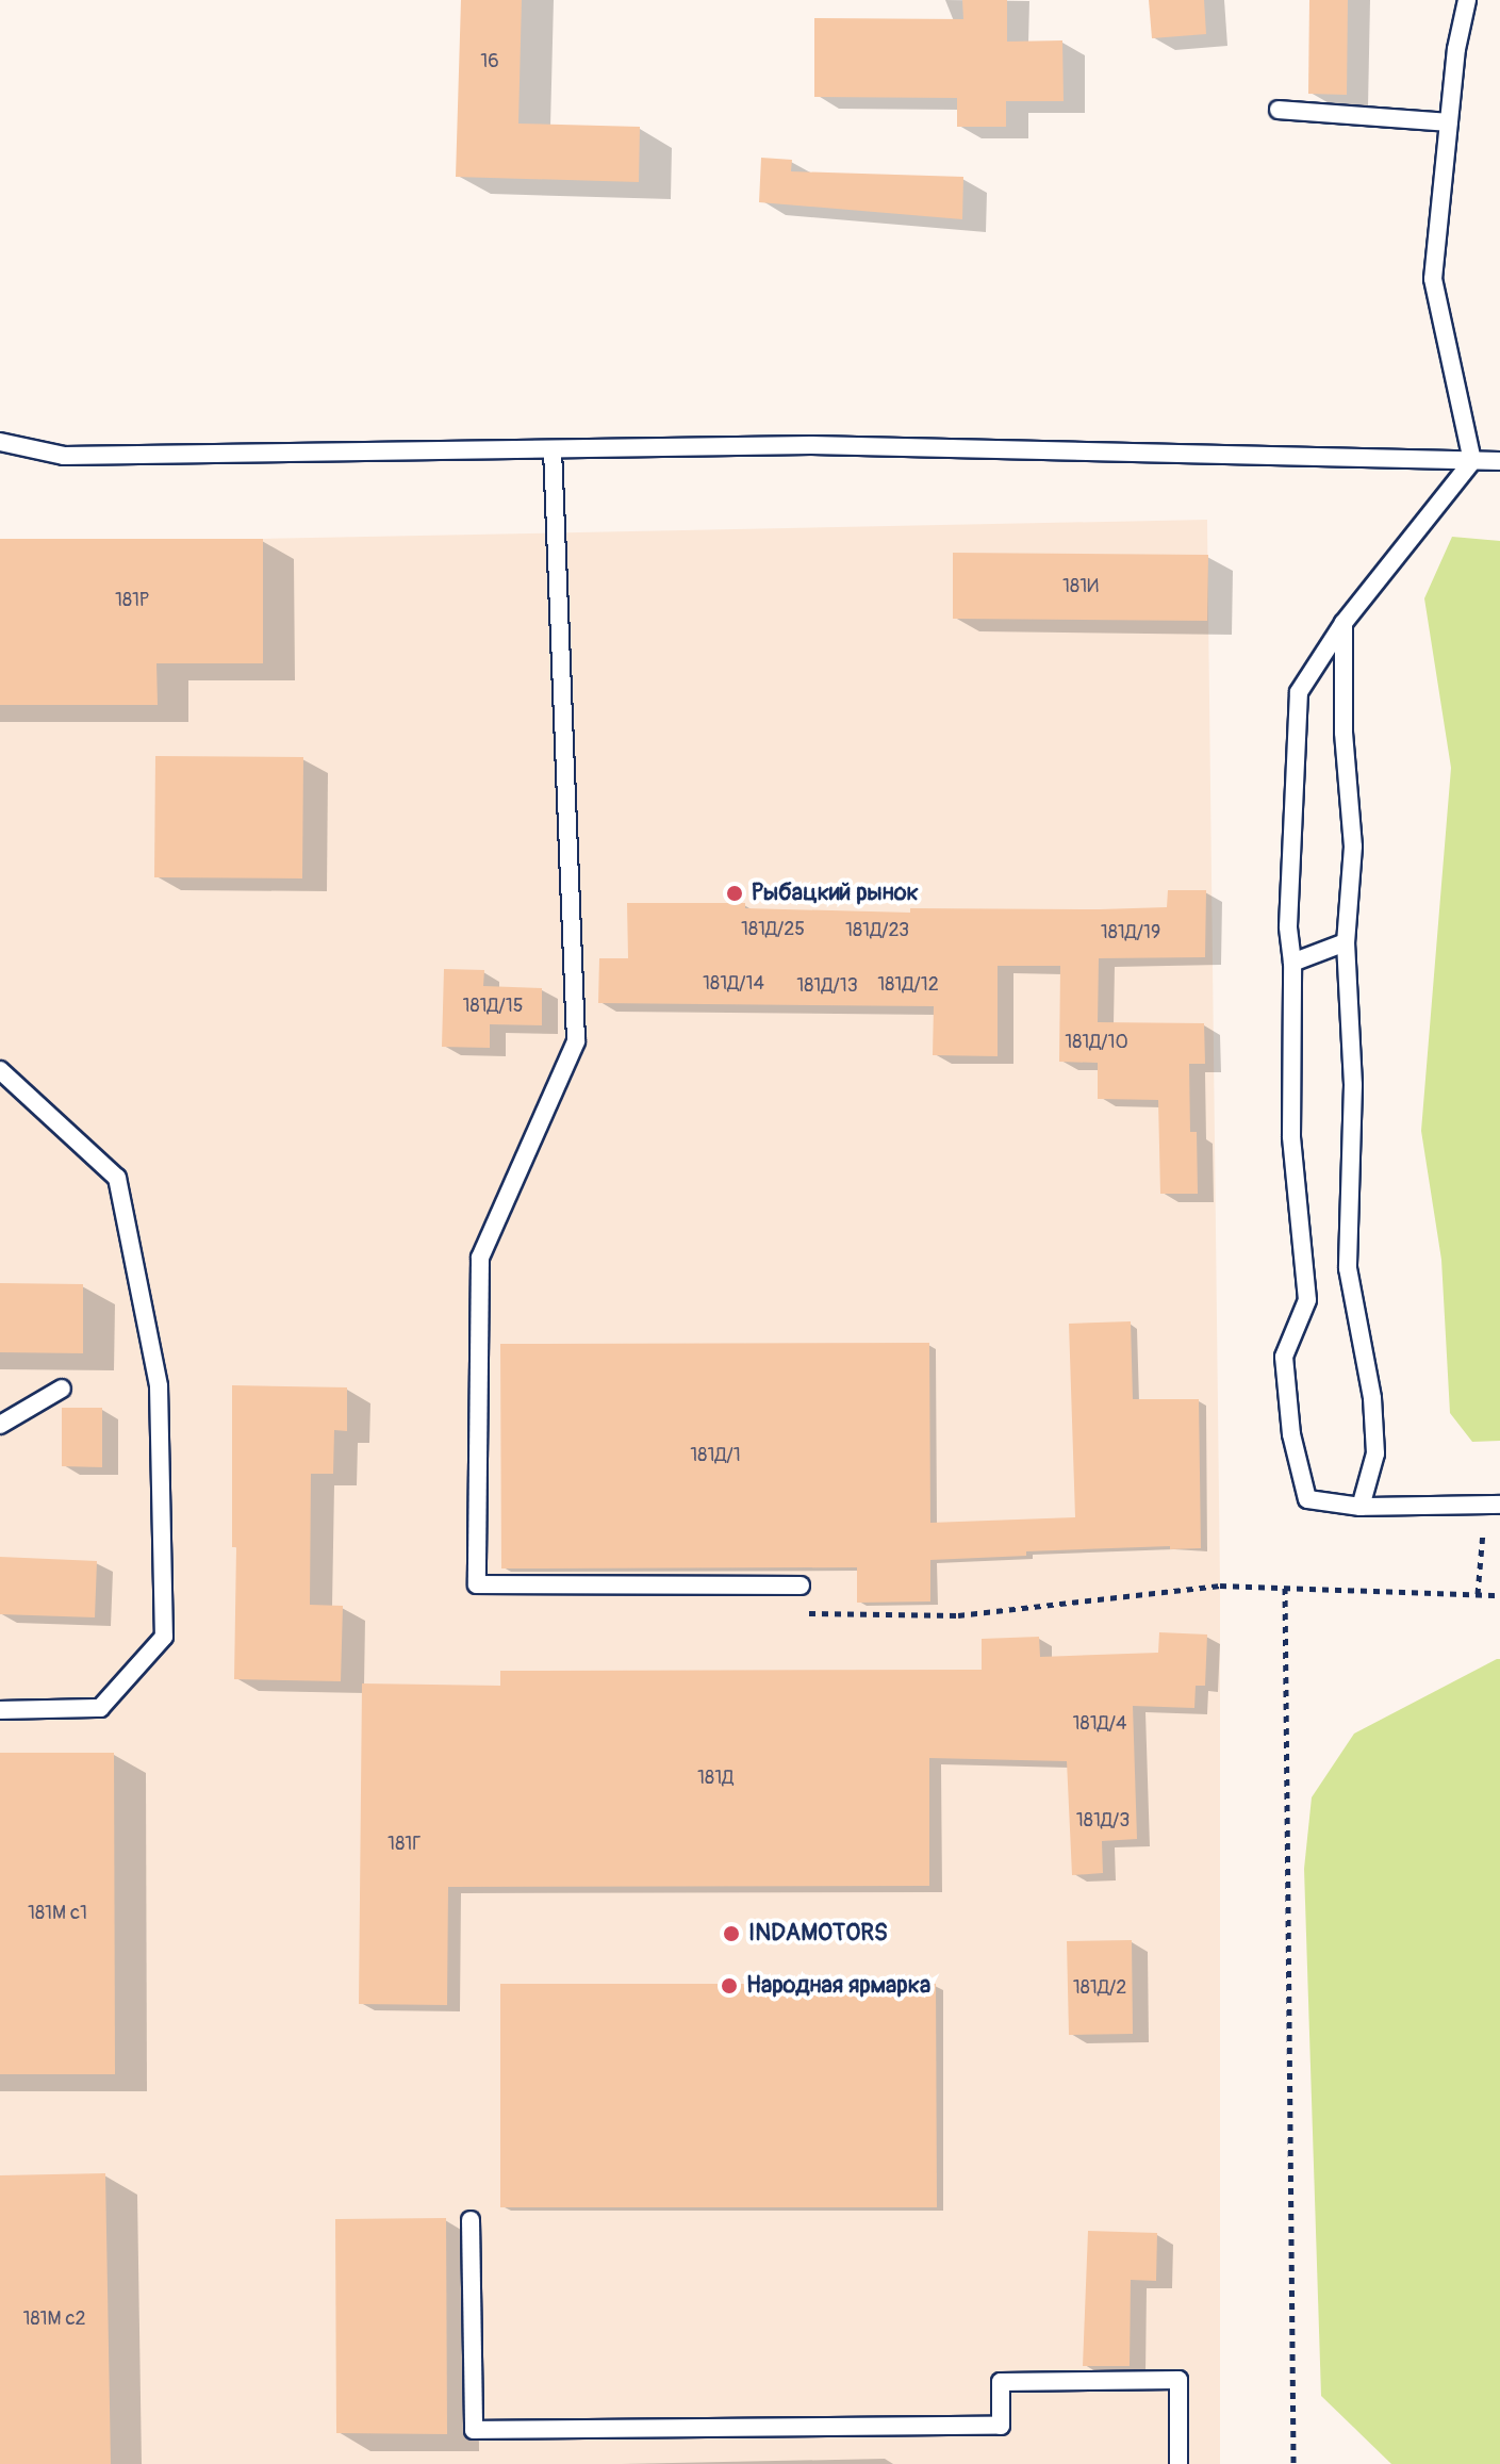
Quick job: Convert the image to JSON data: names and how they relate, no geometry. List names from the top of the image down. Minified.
{"places":["Рыбацкий рынок","INDAMOTORS","Народная ярмарка"],"house_numbers":["16","181И","181Р","181Д/25","181Д/23","181Д/19","181Д/14","181Д/12","181Д/13","181Д/15","181Д/10","181Д/1","181Д/4","181Д","181Д/3","181Г","181М с1","181Д/2","181М с2"]}
